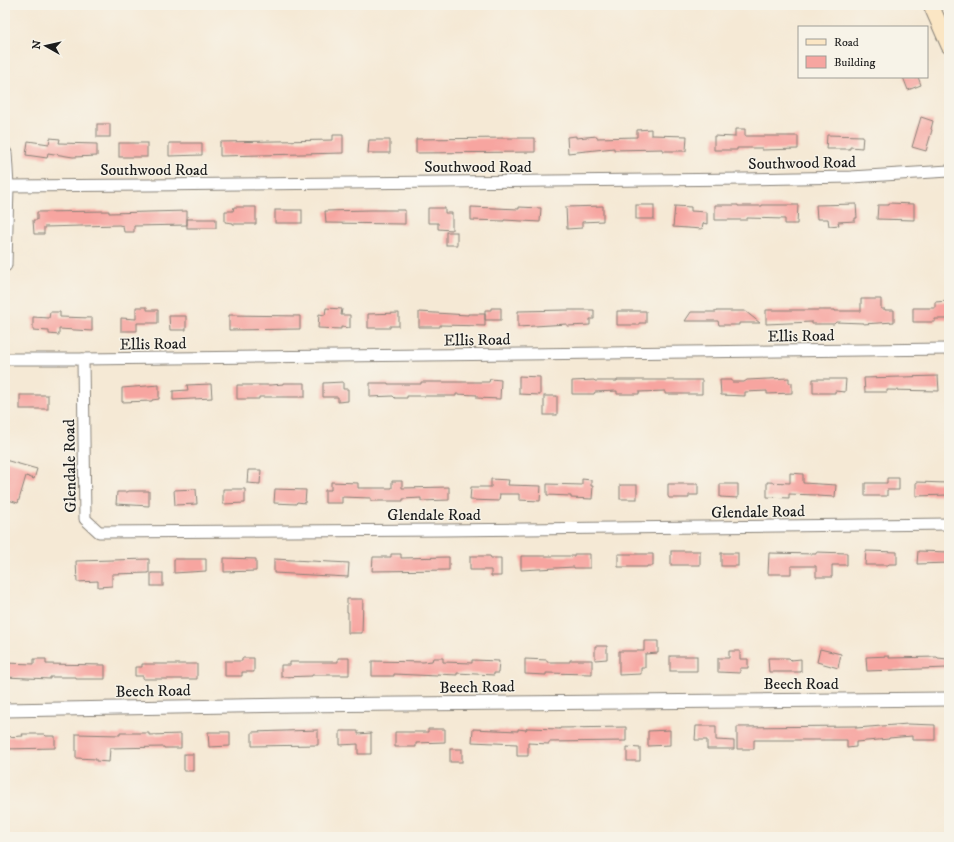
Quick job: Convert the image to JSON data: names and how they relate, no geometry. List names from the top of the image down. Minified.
{"streets":{"street":["Southwood Road","Ellis Road","Glendale Road","Beech Road"]},"crossings":[["Ellis Road","Glendale Road"]],"legend":["Road","Building"],"north":"left"}
